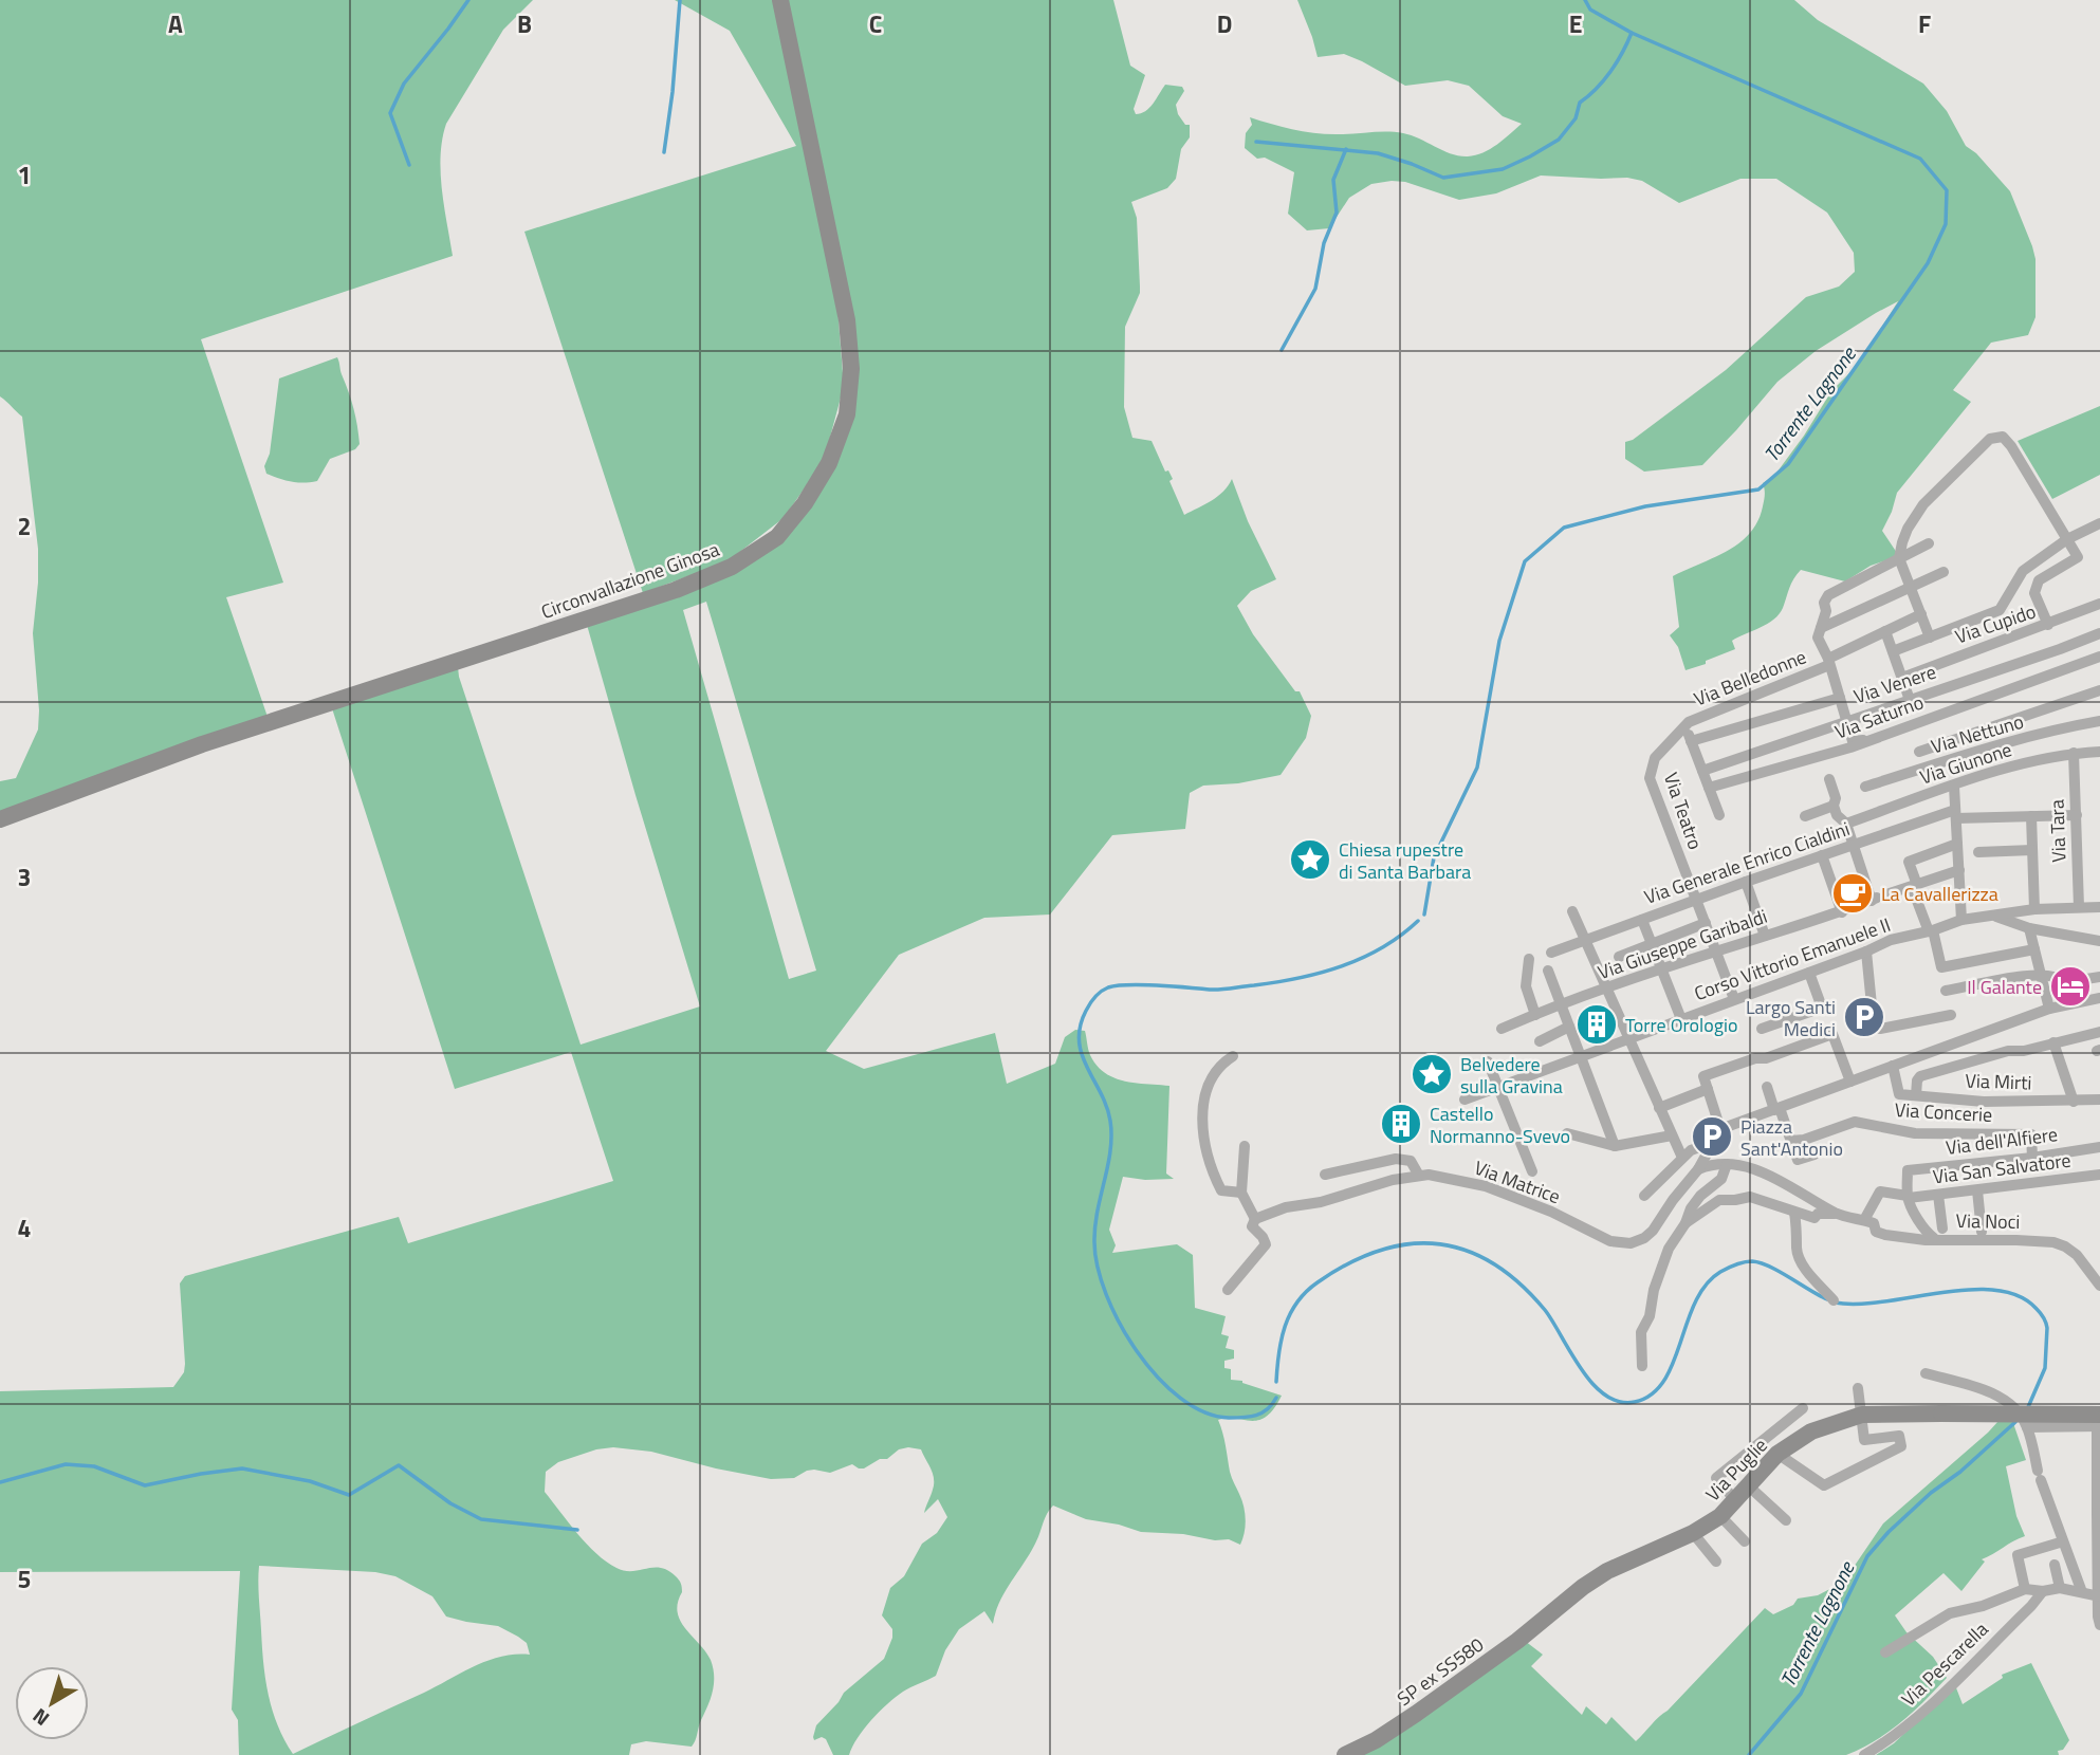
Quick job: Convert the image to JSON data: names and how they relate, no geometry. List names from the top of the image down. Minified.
{"streets":{"main road":["Circonvallazione Ginosa","Via Puglie","SP ex SS580"],"street":["Via Cupido","Via Belledonne","Via Venere","Via Saturno","Via Nettuno","Via Giunone","Via Teatro","Via Tara","Via Generale Enrico Cialdini","Via Giuseppe Garibaldi","Corso Vittorio Emanuele II","Via Mirti","Via Concerie","Via dell'Alfiere","Via San Salvatore","Via Matrice","Via Noci","Via Pescarella"]},"crossings":[["Via Belledonne","Via Teatro"],["Via Giunone","Via Tara"],["Via Teatro","Via Generale Enrico Cialdini"],["Via Teatro","Via Giuseppe Garibaldi"],["Via Teatro","Corso Vittorio Emanuele II"],["Via Tara","Via Generale Enrico Cialdini"],["Via Tara","Corso Vittorio Emanuele II"],["Via Concerie","Via dell'Alfiere"],["Via dell'Alfiere","Via San Salvatore"],["Via San Salvatore","Via Noci"],["Via Puglie","SP ex SS580"]],"water":["Torrente Lagnone"],"places":{"place":["Chiesa rupestre di Santa Barbara","Belvedere sulla Gravina"],"cafe":["La Cavallerizza"],"hotel":["Il Galante"],"parking":["Largo Santi Medici","Piazza Sant'Antonio"],"building":["Torre Orologio","Castello Normanno-Svevo"]},"north":"bottom left","grid":{"columns":["A","B","C","D","E","F"],"rows":["1","2","3","4","5"]}}
